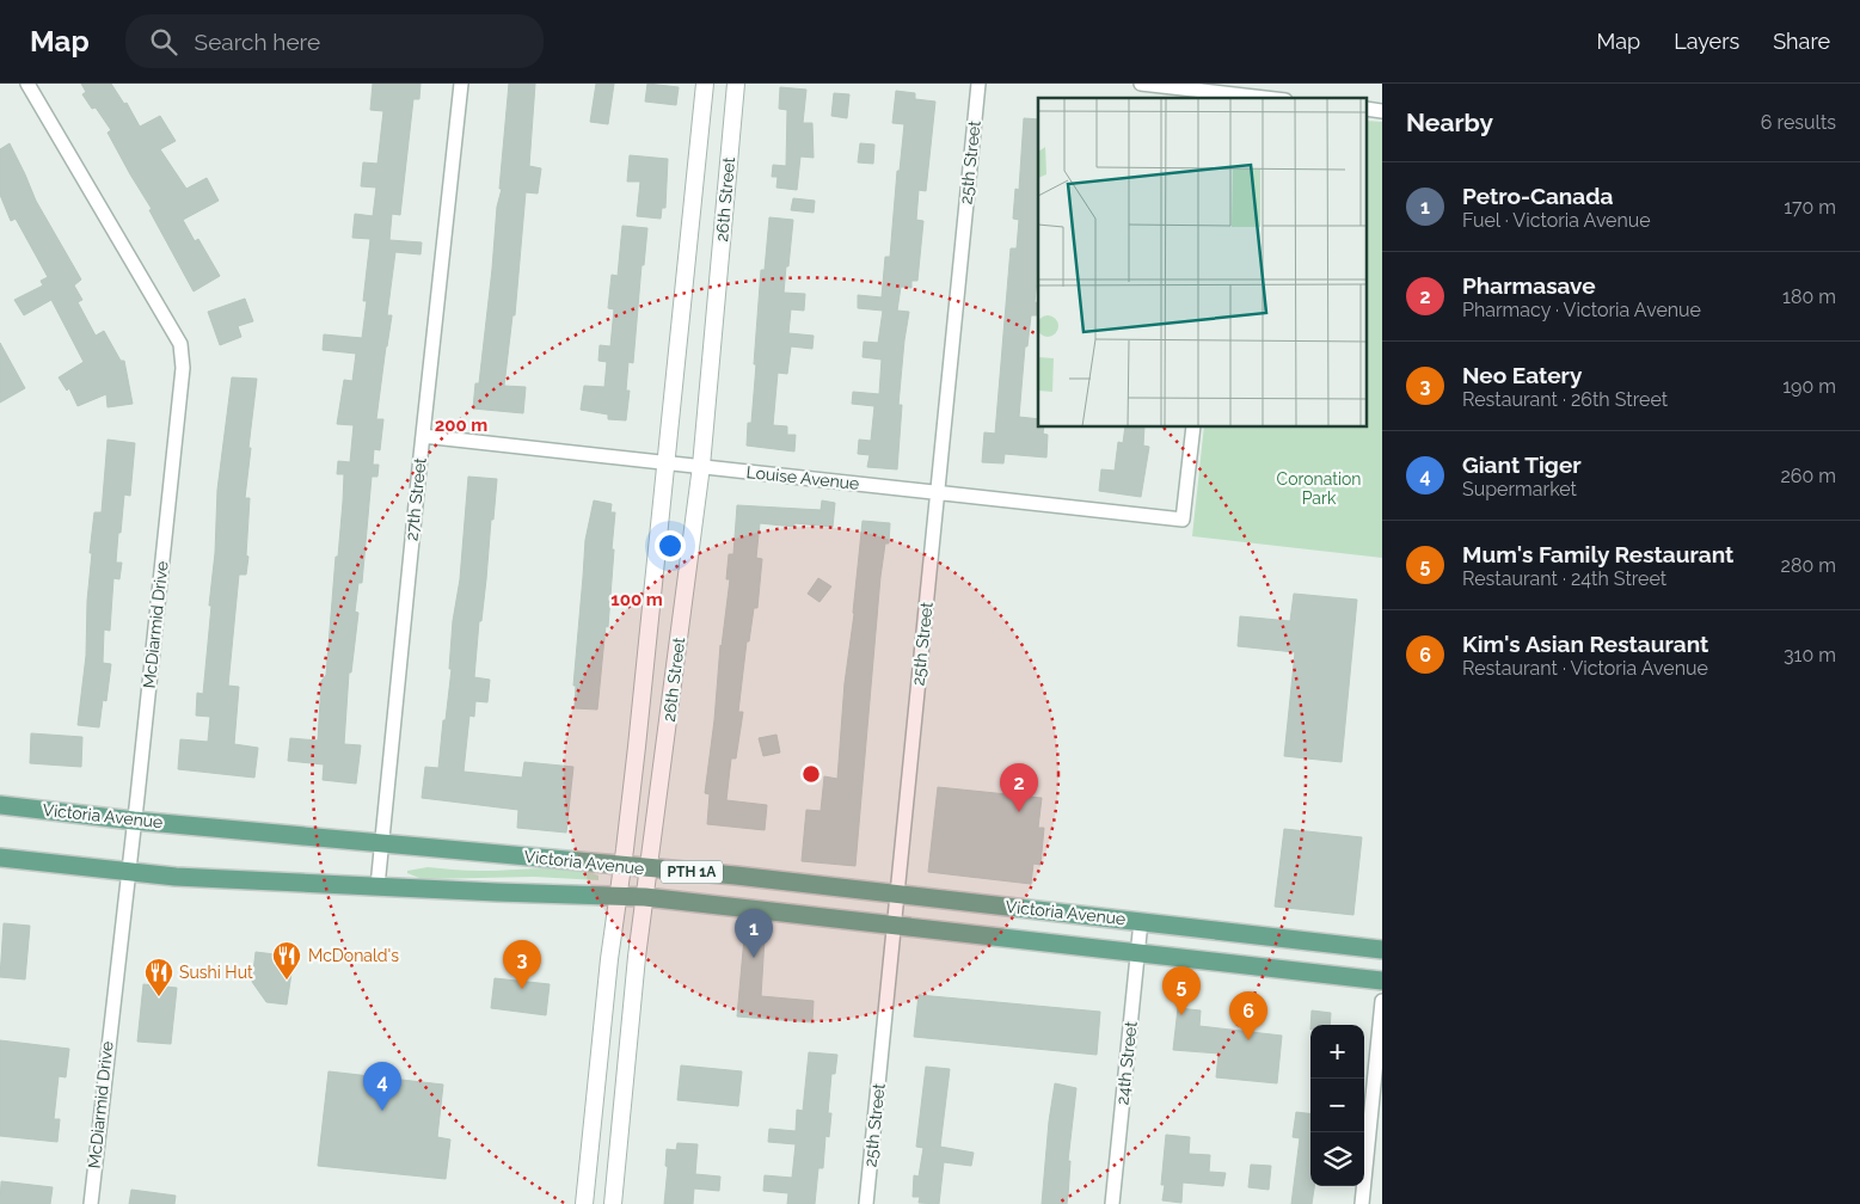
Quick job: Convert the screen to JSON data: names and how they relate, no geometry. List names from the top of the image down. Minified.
{"streets":{"main road":["Victoria Avenue","PTH 1A"],"street":["25th Street","26th Street","Louise Avenue","27th Street","McDiarmid Drive","24th Street"]},"crossings":[["25th Street","Louise Avenue"],["25th Street","Victoria Avenue"],["26th Street","Louise Avenue"],["26th Street","Victoria Avenue"],["Louise Avenue","27th Street"],["27th Street","Victoria Avenue"],["McDiarmid Drive","Victoria Avenue"],["Victoria Avenue","24th Street"]],"parks":["Coronation Park"],"places":{"restaurant":["McDonald's","Sushi Hut"]},"page":{"header":"Map","search":"Search here","nav":["Map","Layers","Share"],"heading":["Nearby","6 results"],"list":[{"mark":"1","name":"Petro-Canada","note":"Fuel · Victoria Avenue","value":"170 m"},{"mark":"2","name":"Pharmasave","note":"Pharmacy · Victoria Avenue","value":"180 m"},{"mark":"3","name":"Neo Eatery","note":"Restaurant · 26th Street","value":"190 m"},{"mark":"4","name":"Giant Tiger","note":"Supermarket","value":"260 m"},{"mark":"5","name":"Mum's Family Restaurant","note":"Restaurant · 24th Street","value":"280 m"},{"mark":"6","name":"Kim's Asian Restaurant","note":"Restaurant · Victoria Avenue","value":"310 m"}],"pins":["2","1","3","5","6","4"],"map_buttons":["+","−"]},"rings":["200 m","100 m"]}
